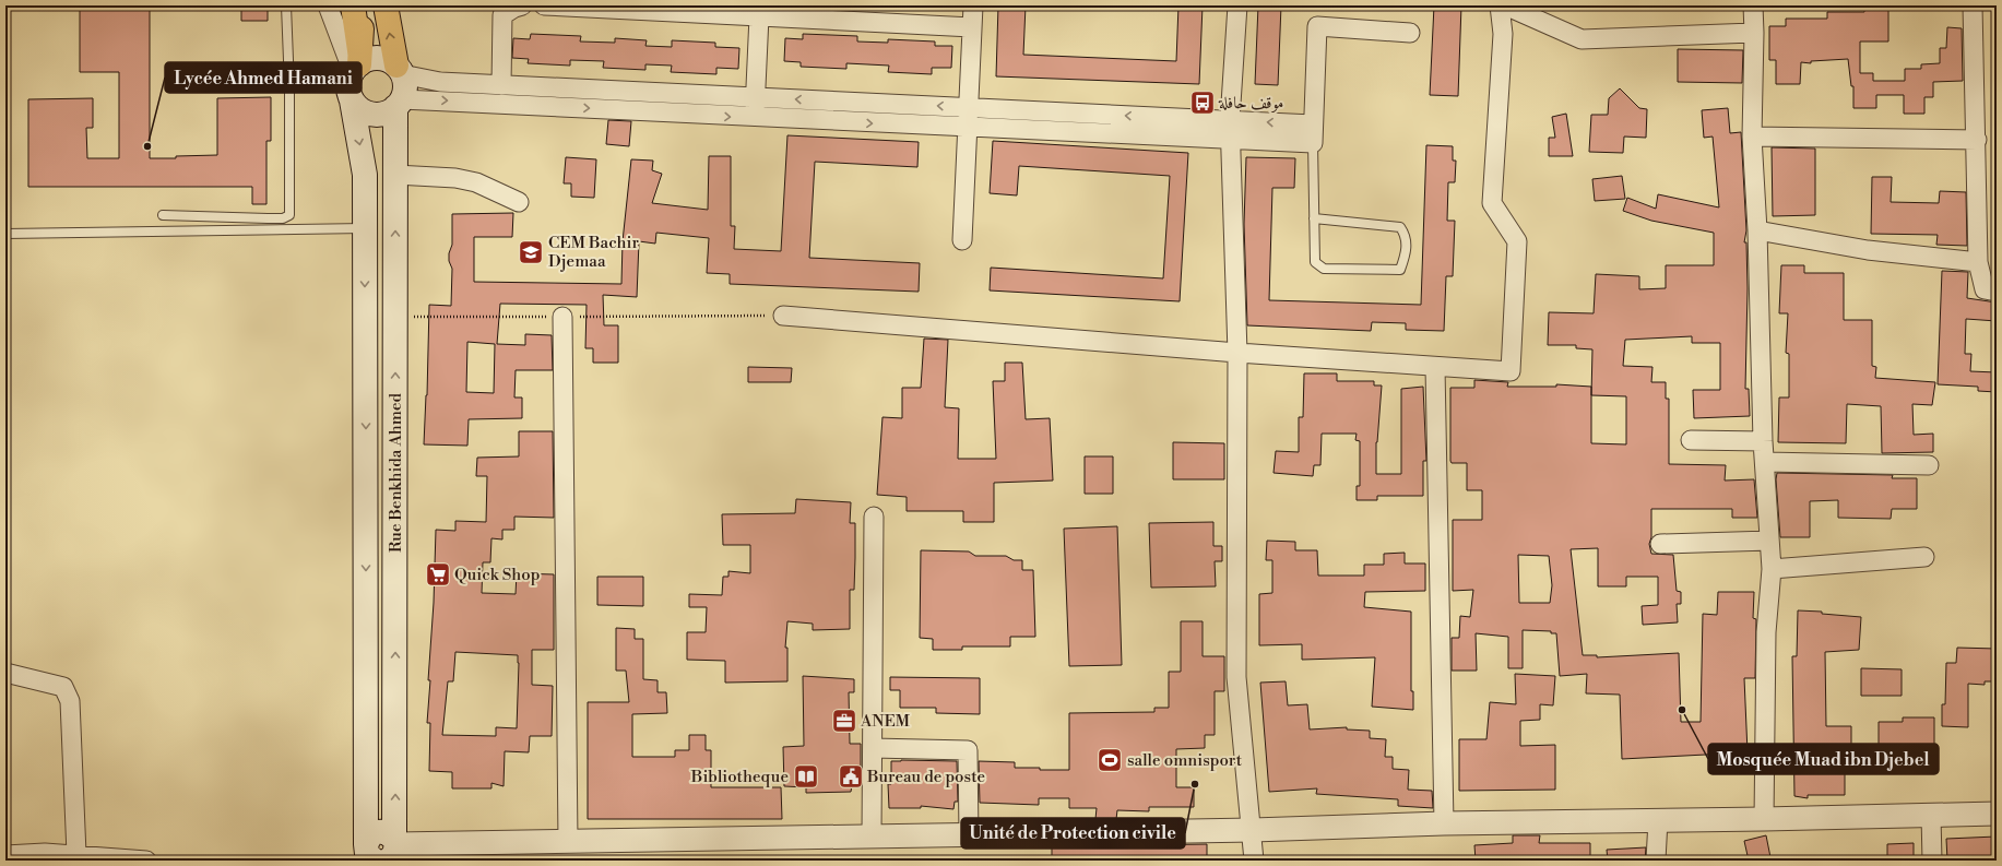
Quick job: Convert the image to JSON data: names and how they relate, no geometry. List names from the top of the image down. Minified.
{"streets":{"main road":["Rue Benkhida Ahmed"]},"places":{"bus stop":["موقف حافلة"],"other":["Lycée Ahmed Hamani","Mosquée Muad ibn Djebel","Unité de Protection civile"],"school or university":["CEM Bachir Djemaa"],"supermarket":["Quick Shop"],"office":["ANEM"],"sports":["salle omnisport"],"library":["Bibliotheque"],"public building":["Bureau de poste"]}}
